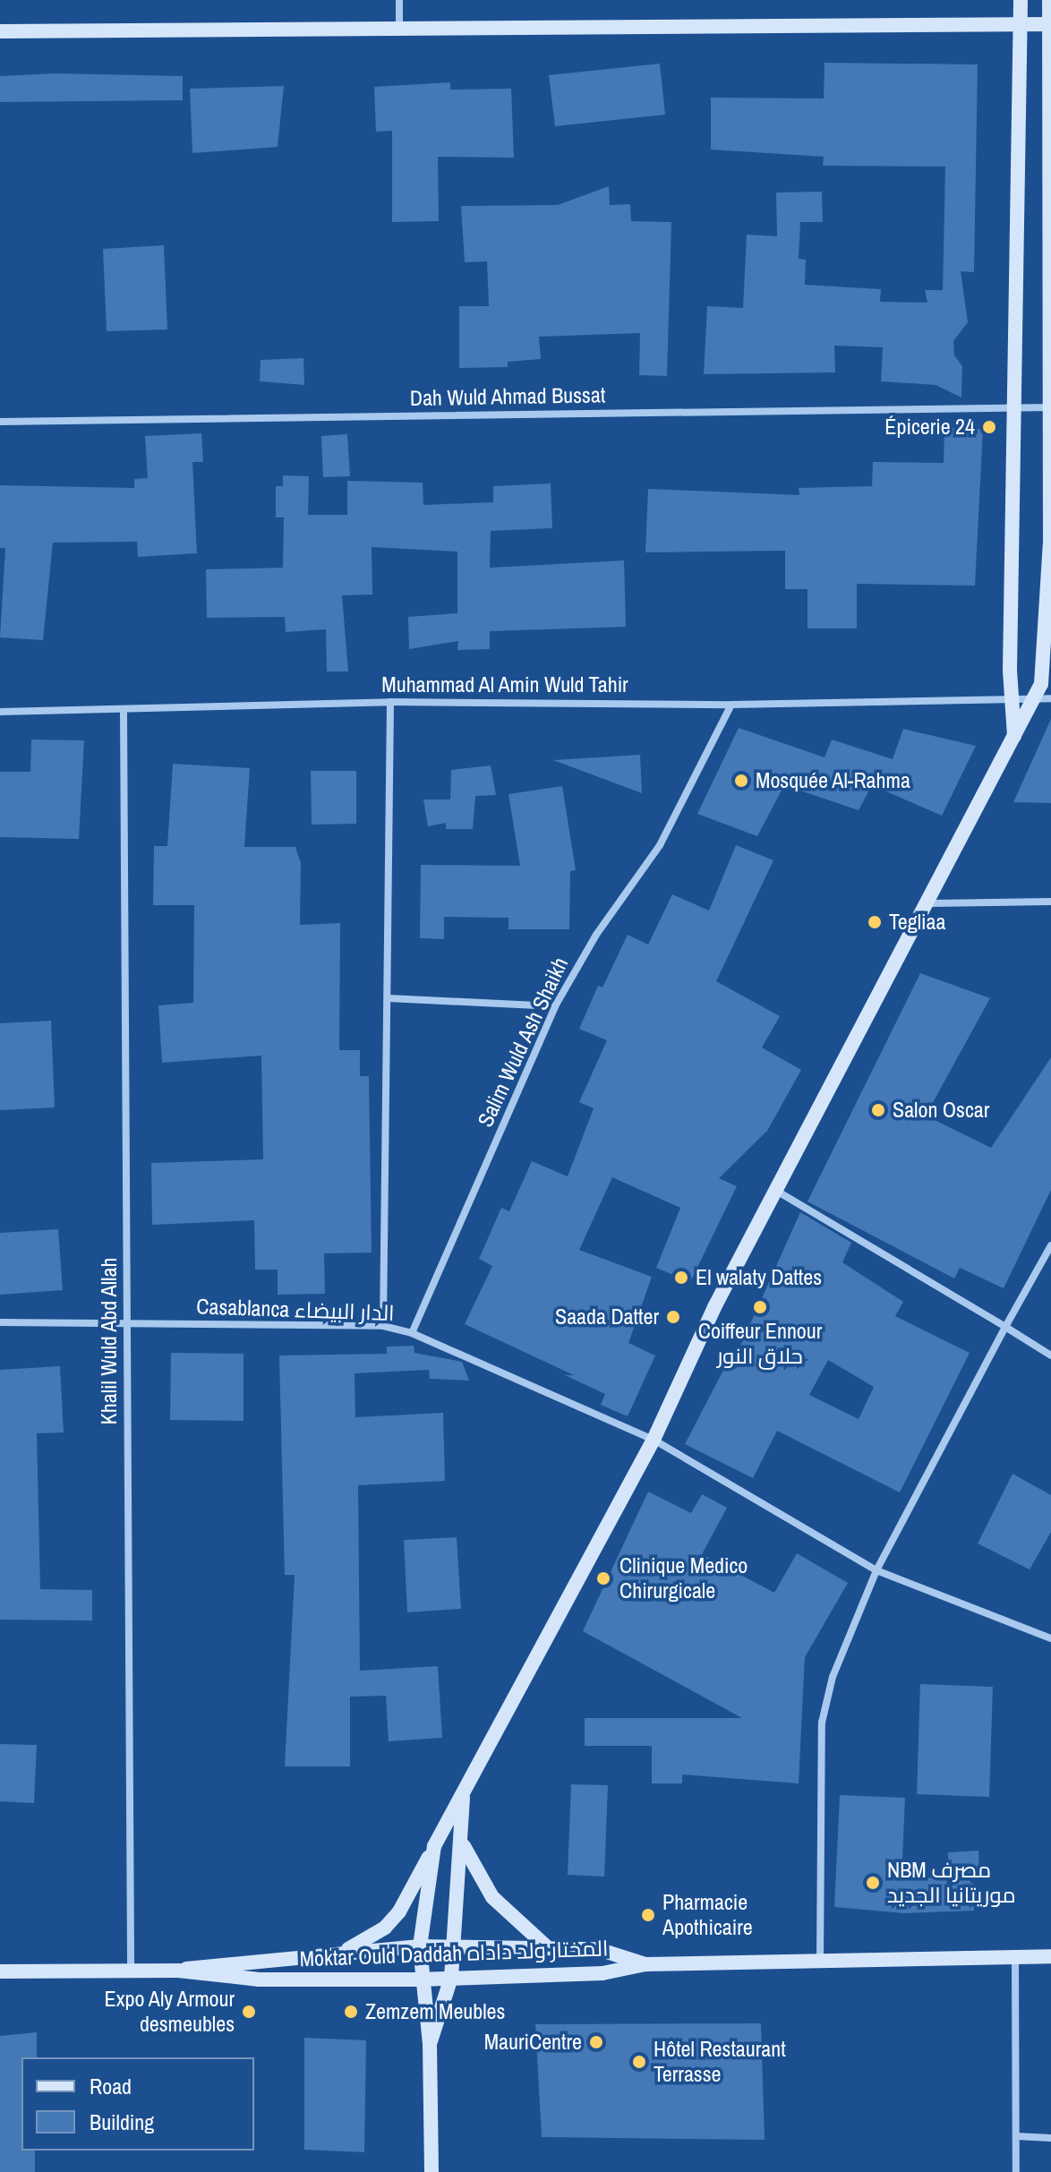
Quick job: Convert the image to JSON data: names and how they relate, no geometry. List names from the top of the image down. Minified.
{"streets":{"street":["Dah Wuld Ahmad Bussat","Muhammad Al Amin Wuld Tahir","Salim Wuld Ash Shaikh","Casablanca الدار البيضاء","Khalil Wuld Abd Allah","Moktar Ould Daddah المختار ولد داداه"]},"crossings":[["Muhammad Al Amin Wuld Tahir","Salim Wuld Ash Shaikh"],["Muhammad Al Amin Wuld Tahir","Khalil Wuld Abd Allah"],["Salim Wuld Ash Shaikh","Casablanca الدار البيضاء"],["Casablanca الدار البيضاء","Khalil Wuld Abd Allah"],["Khalil Wuld Abd Allah","Moktar Ould Daddah المختار ولد داداه"]],"places":["Épicerie 24","Mosquée Al-Rahma","Tegliaa","Salon Oscar","El walaty Dattes","Coiffeur Ennour حلاق النور","Saada Datter","Clinique Medico Chirurgicale","NBM مصرف موريتانيا الجديد","Pharmacie Apothicaire","Expo Aly Armour desmeubles","Zemzem Meubles","MauriCentre","Hôtel Restaurant Terrasse"],"legend":["Road","Building"]}
